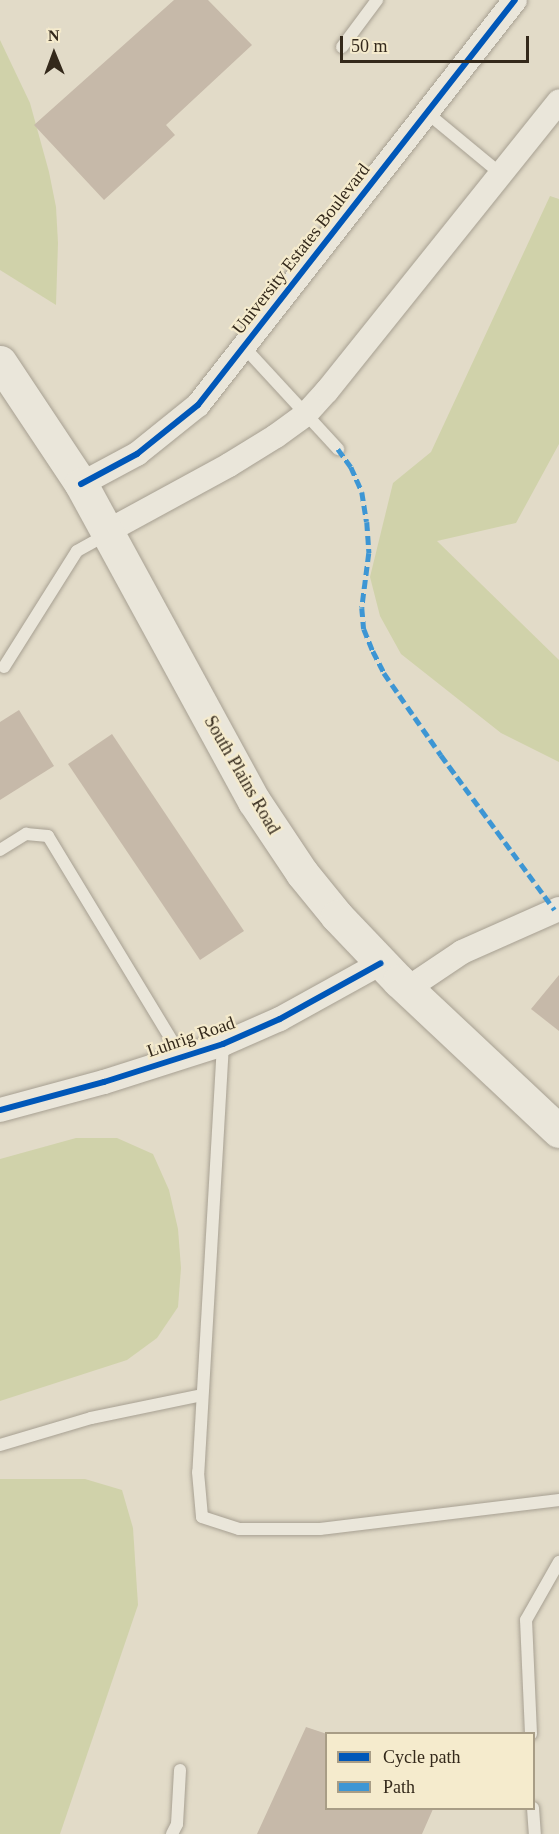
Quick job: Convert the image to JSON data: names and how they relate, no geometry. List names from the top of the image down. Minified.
{"streets":{"main road":["South Plains Road"],"street":["University Estates Boulevard","Luhrig Road"]},"crossings":[["University Estates Boulevard","South Plains Road"],["South Plains Road","Luhrig Road"]],"legend":["Cycle path","Path"],"scale_bar":"50 m","north":"top"}
